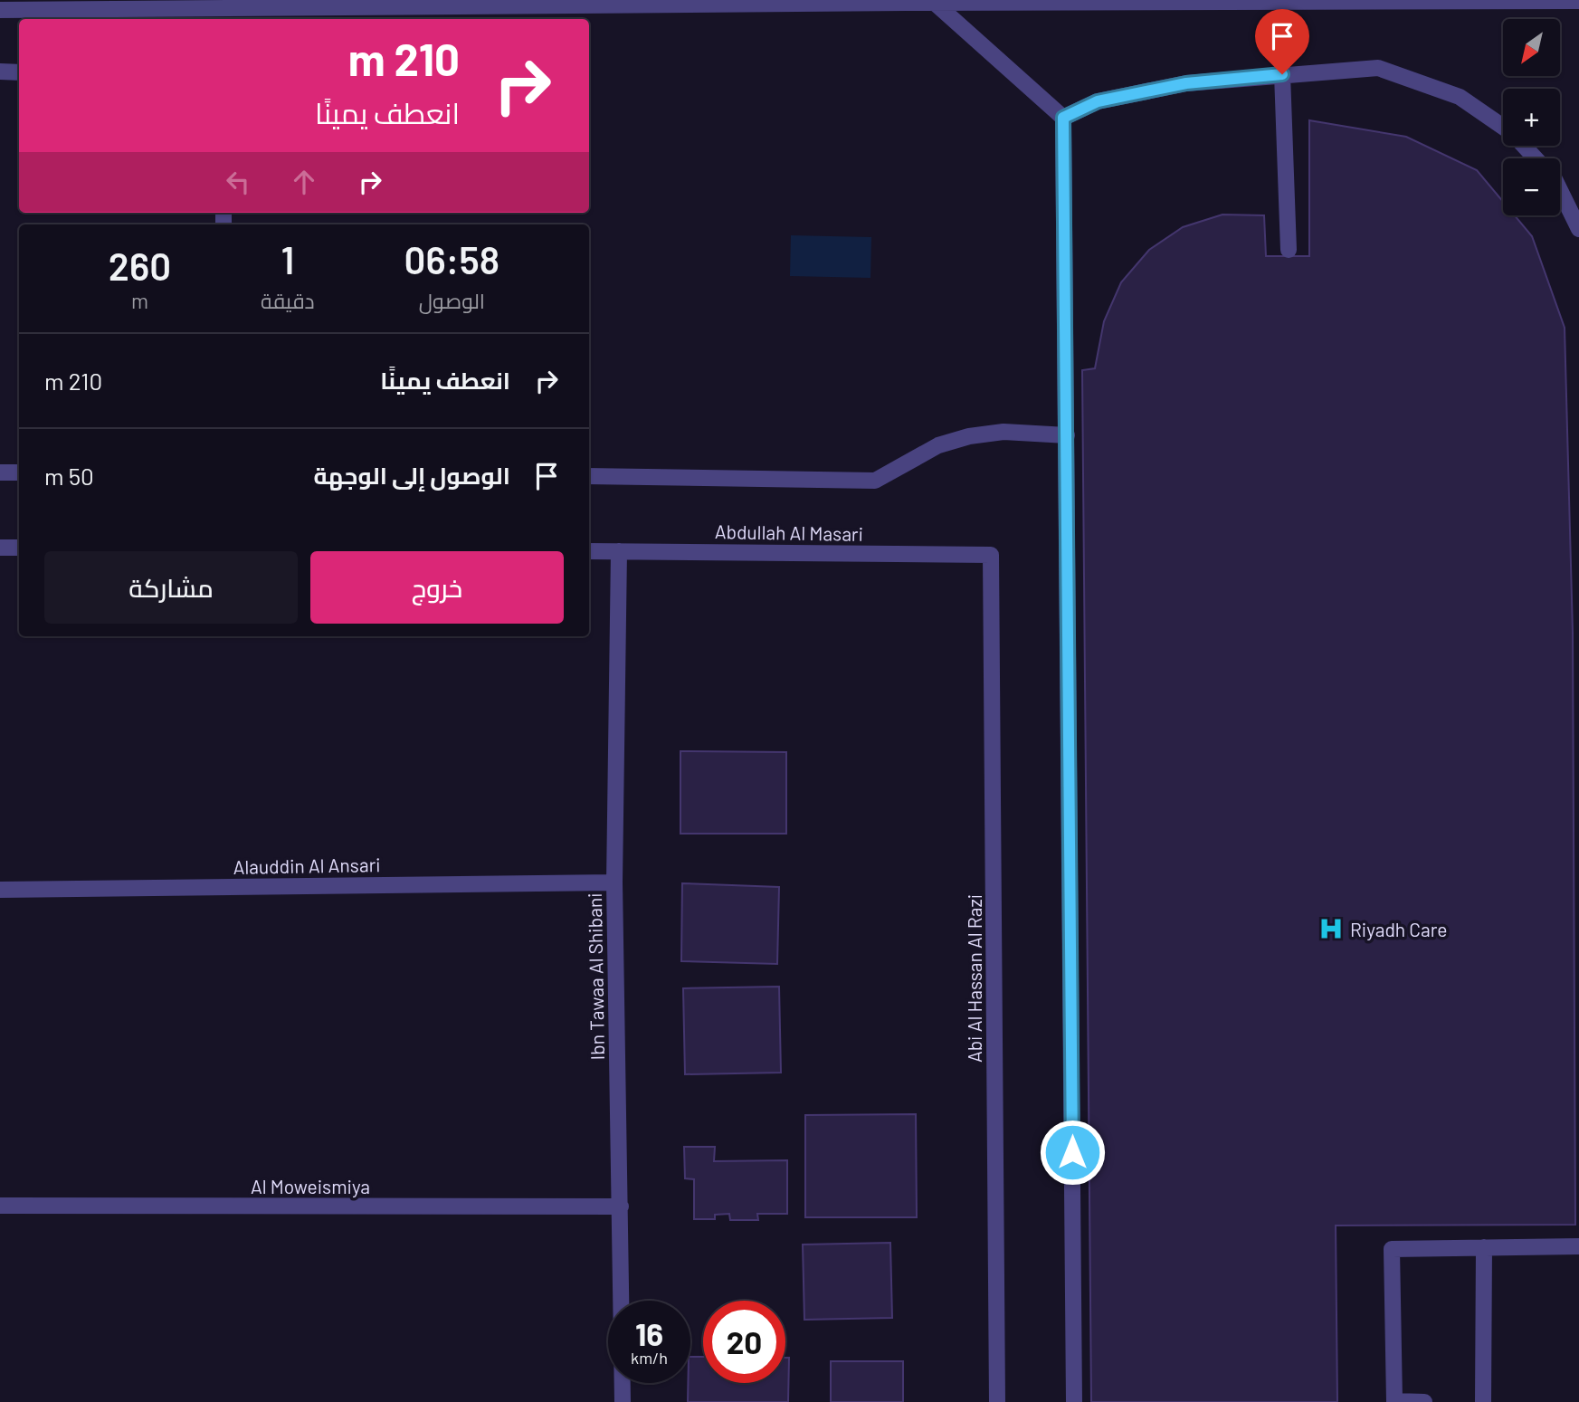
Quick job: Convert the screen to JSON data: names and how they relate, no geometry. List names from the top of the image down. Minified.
{"streets":{"street":["Abdullah Al Masari","Alauddin Al Ansari","Ibn Tawaa Al Shibani","Abi Al Hassan Al Razi","Al Moweismiya"]},"crossings":[["Abdullah Al Masari","Ibn Tawaa Al Shibani"],["Abdullah Al Masari","Abi Al Hassan Al Razi"],["Alauddin Al Ansari","Ibn Tawaa Al Shibani"],["Ibn Tawaa Al Shibani","Al Moweismiya"]],"places":{"hospital":["Riyadh Care"]},"north":"bottom left","page":{"map_buttons":["+","−"],"turn":["210 m","انعطف يمينًا"],"eta":["06:58","الوصول","1","دقيقة","260","m"],"list":[{"name":"انعطف يمينًا","value":"210 m"},{"name":"الوصول إلى الوجهة","value":"50 m"}],"buttons":["خروج","مشاركة"],"speed":"16 km/h","limit":"20"}}
